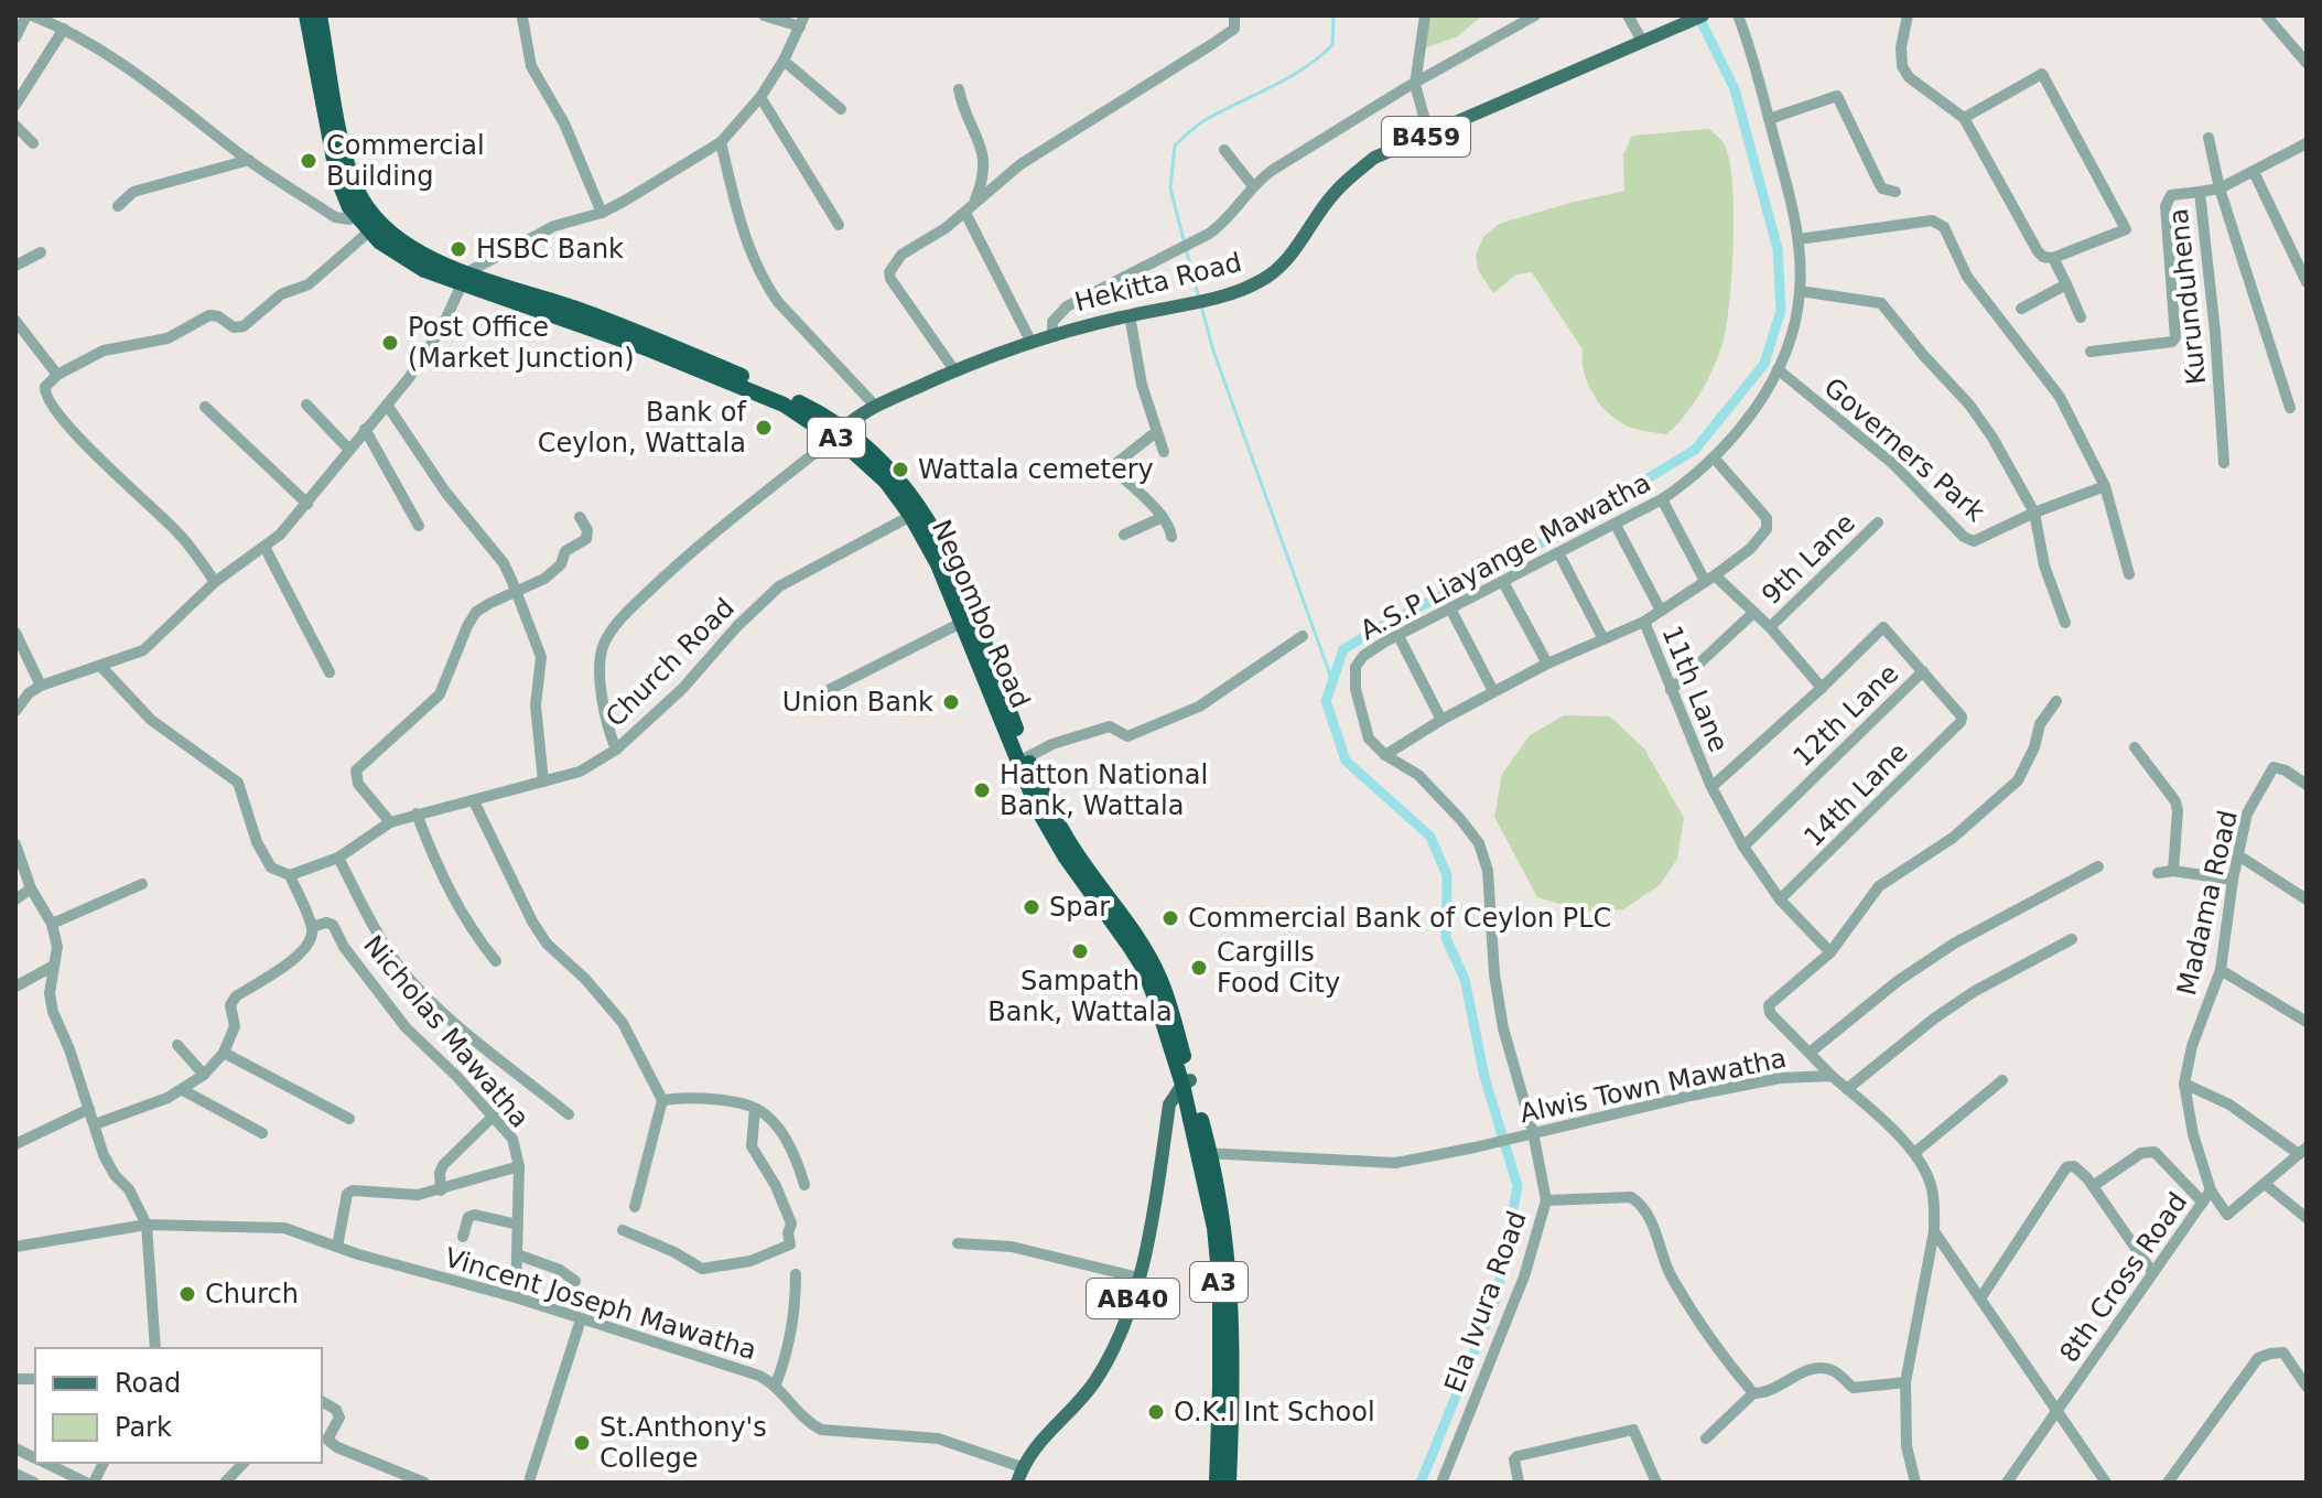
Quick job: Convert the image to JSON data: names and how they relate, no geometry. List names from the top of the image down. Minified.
{"streets":{"highway":["A3","Negombo Road"],"main road":["B459","Hekitta Road","AB40"],"street":["Kurunduhena","Governers Park","A.S.P Liayange Mawatha","9th Lane","Church Road","11th Lane","12th Lane","14th Lane","Madama Road","Nicholas Mawatha","Alwis Town Mawatha","8th Cross Road","Ela Ivura Road","Vincent Joseph Mawatha"]},"crossings":[["Hekitta Road","Negombo Road"],["Governers Park","A.S.P Liayange Mawatha"],["A.S.P Liayange Mawatha","Alwis Town Mawatha"],["A.S.P Liayange Mawatha","Ela Ivura Road"],["Negombo Road","Church Road"],["Negombo Road","Alwis Town Mawatha"],["Negombo Road","AB40"],["11th Lane","12th Lane"],["12th Lane","14th Lane"],["Madama Road","8th Cross Road"],["Nicholas Mawatha","Vincent Joseph Mawatha"],["Alwis Town Mawatha","Ela Ivura Road"],["AB40","Vincent Joseph Mawatha"]],"places":["Commercial Building","HSBC Bank","Post Office (Market Junction)","Bank of Ceylon, Wattala","Wattala cemetery","Union Bank","Hatton National Bank, Wattala","Spar","Commercial Bank of Ceylon PLC","Sampath Bank, Wattala","Cargills Food City","Church","O.K.I Int School","St.Anthony's College"],"legend":["Road","Park"]}
